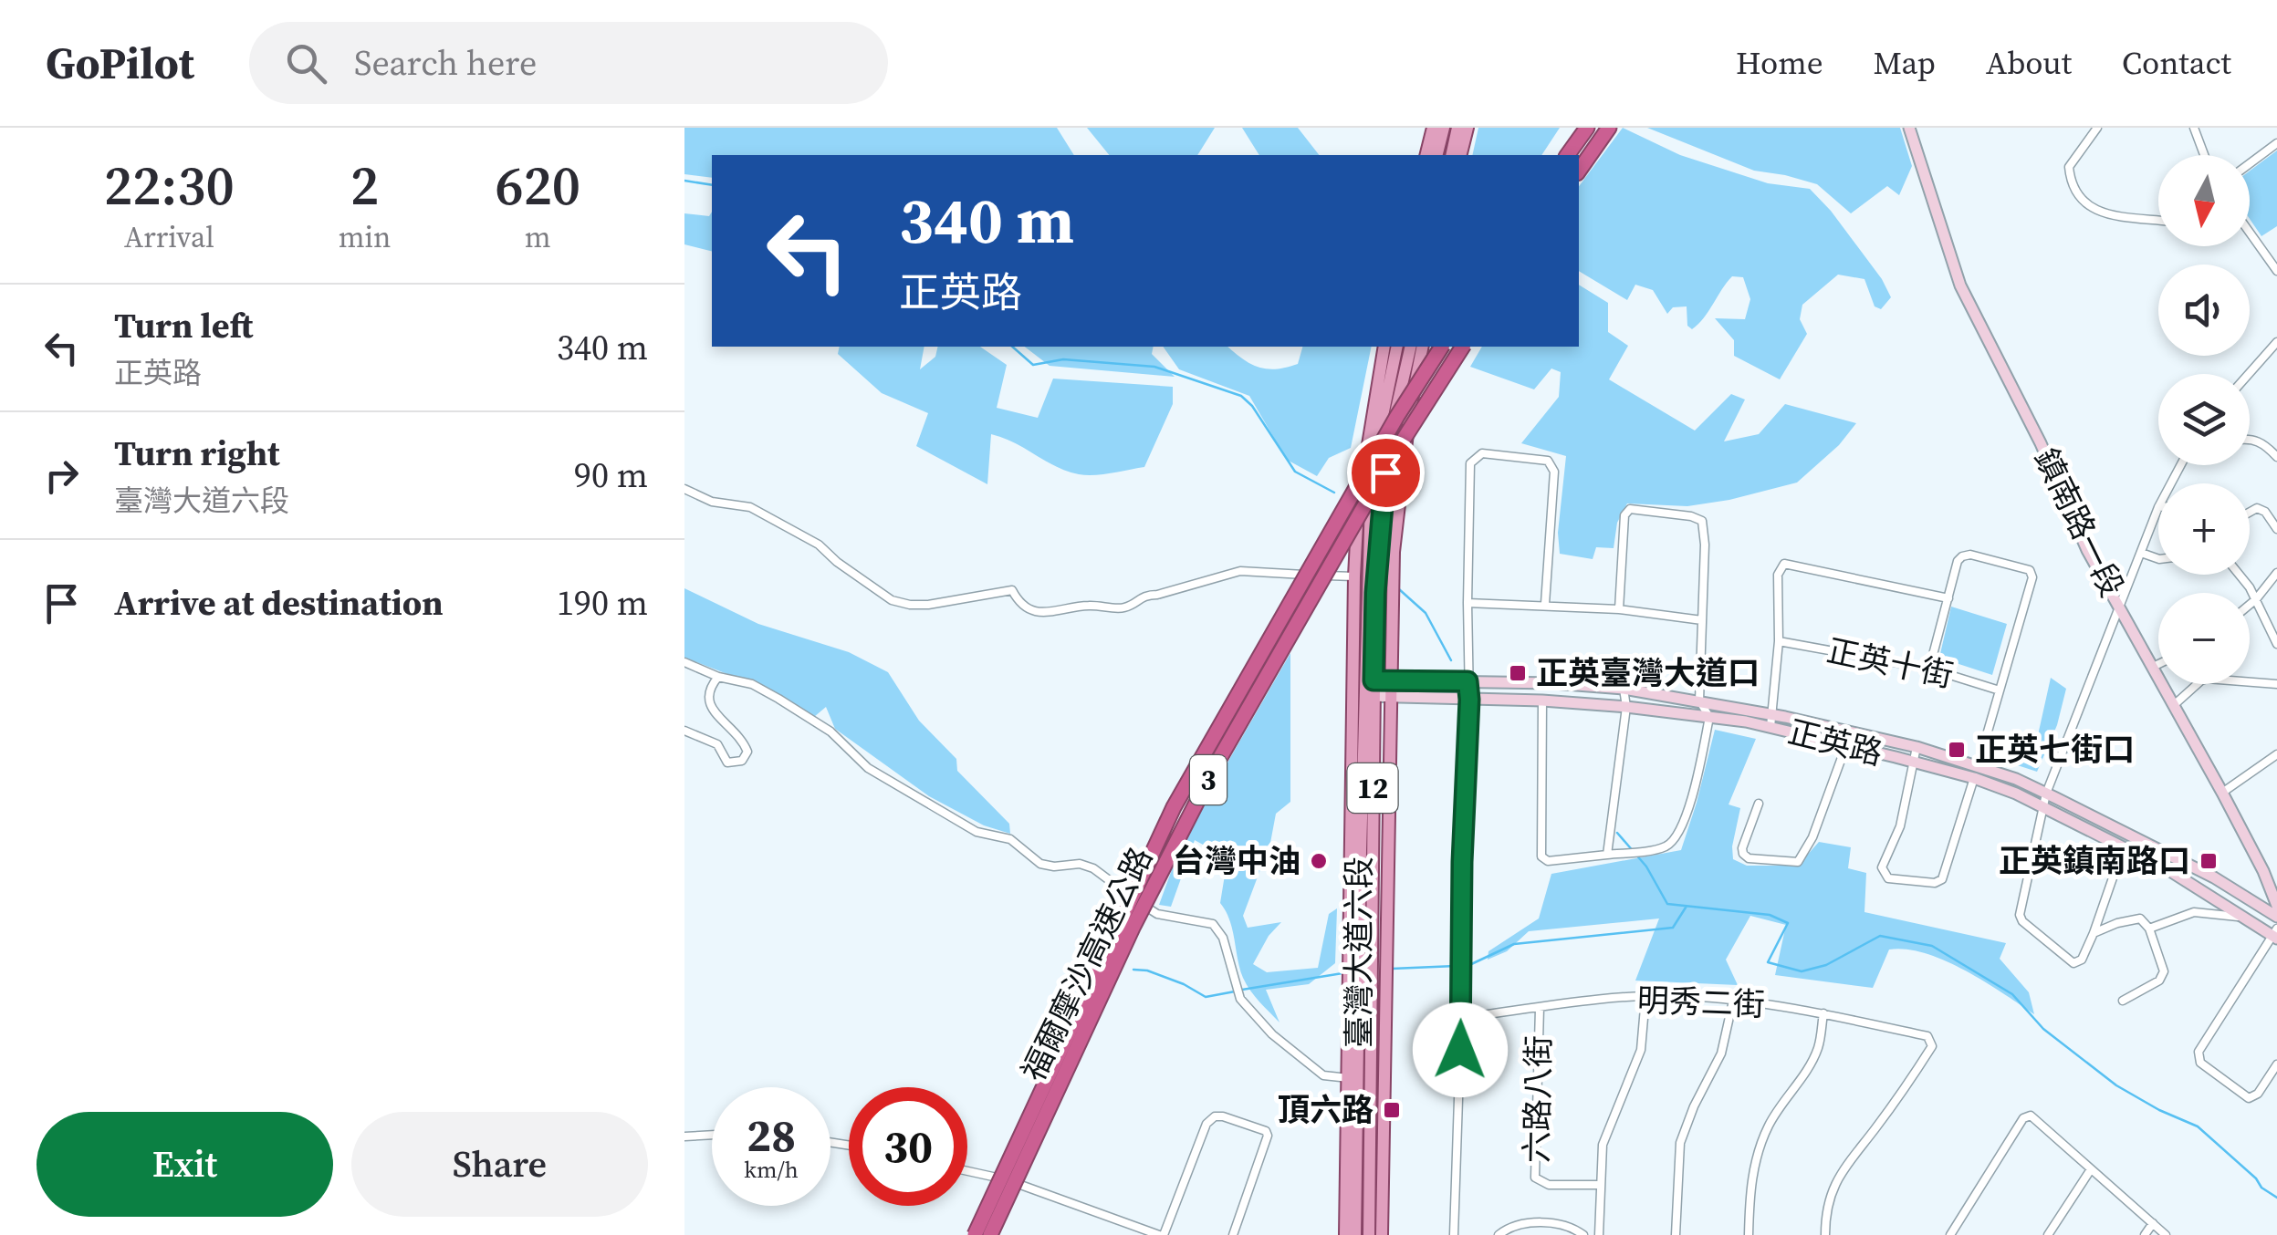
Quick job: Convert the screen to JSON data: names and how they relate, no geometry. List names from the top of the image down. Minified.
{"streets":{"highway":["3","福爾摩沙高速公路"],"main road":["12","臺灣大道六段"],"street":["鎮南路一段","正英十街","正英路","明秀二街","六路八街"]},"crossings":[["正英路","臺灣大道六段"],["明秀二街","六路八街"]],"places":{"transit":["正英臺灣大道口","正英七街口","正英鎮南路口","頂六路"],"other":["台灣中油"]},"north":"bottom","page":{"header":"GoPilot","search":"Search here","nav":["Home","Map","About","Contact"],"eta":["22:30","Arrival","2","min","620","m"],"map_buttons":["+","−"],"turn":["340 m","正英路"],"list":[{"name":"Turn left","note":"正英路","value":"340 m"},{"name":"Turn right","note":"臺灣大道六段","value":"90 m"},{"name":"Arrive at destination","value":"190 m"}],"speed":"28 km/h","limit":"30","buttons":["Exit","Share"]}}
